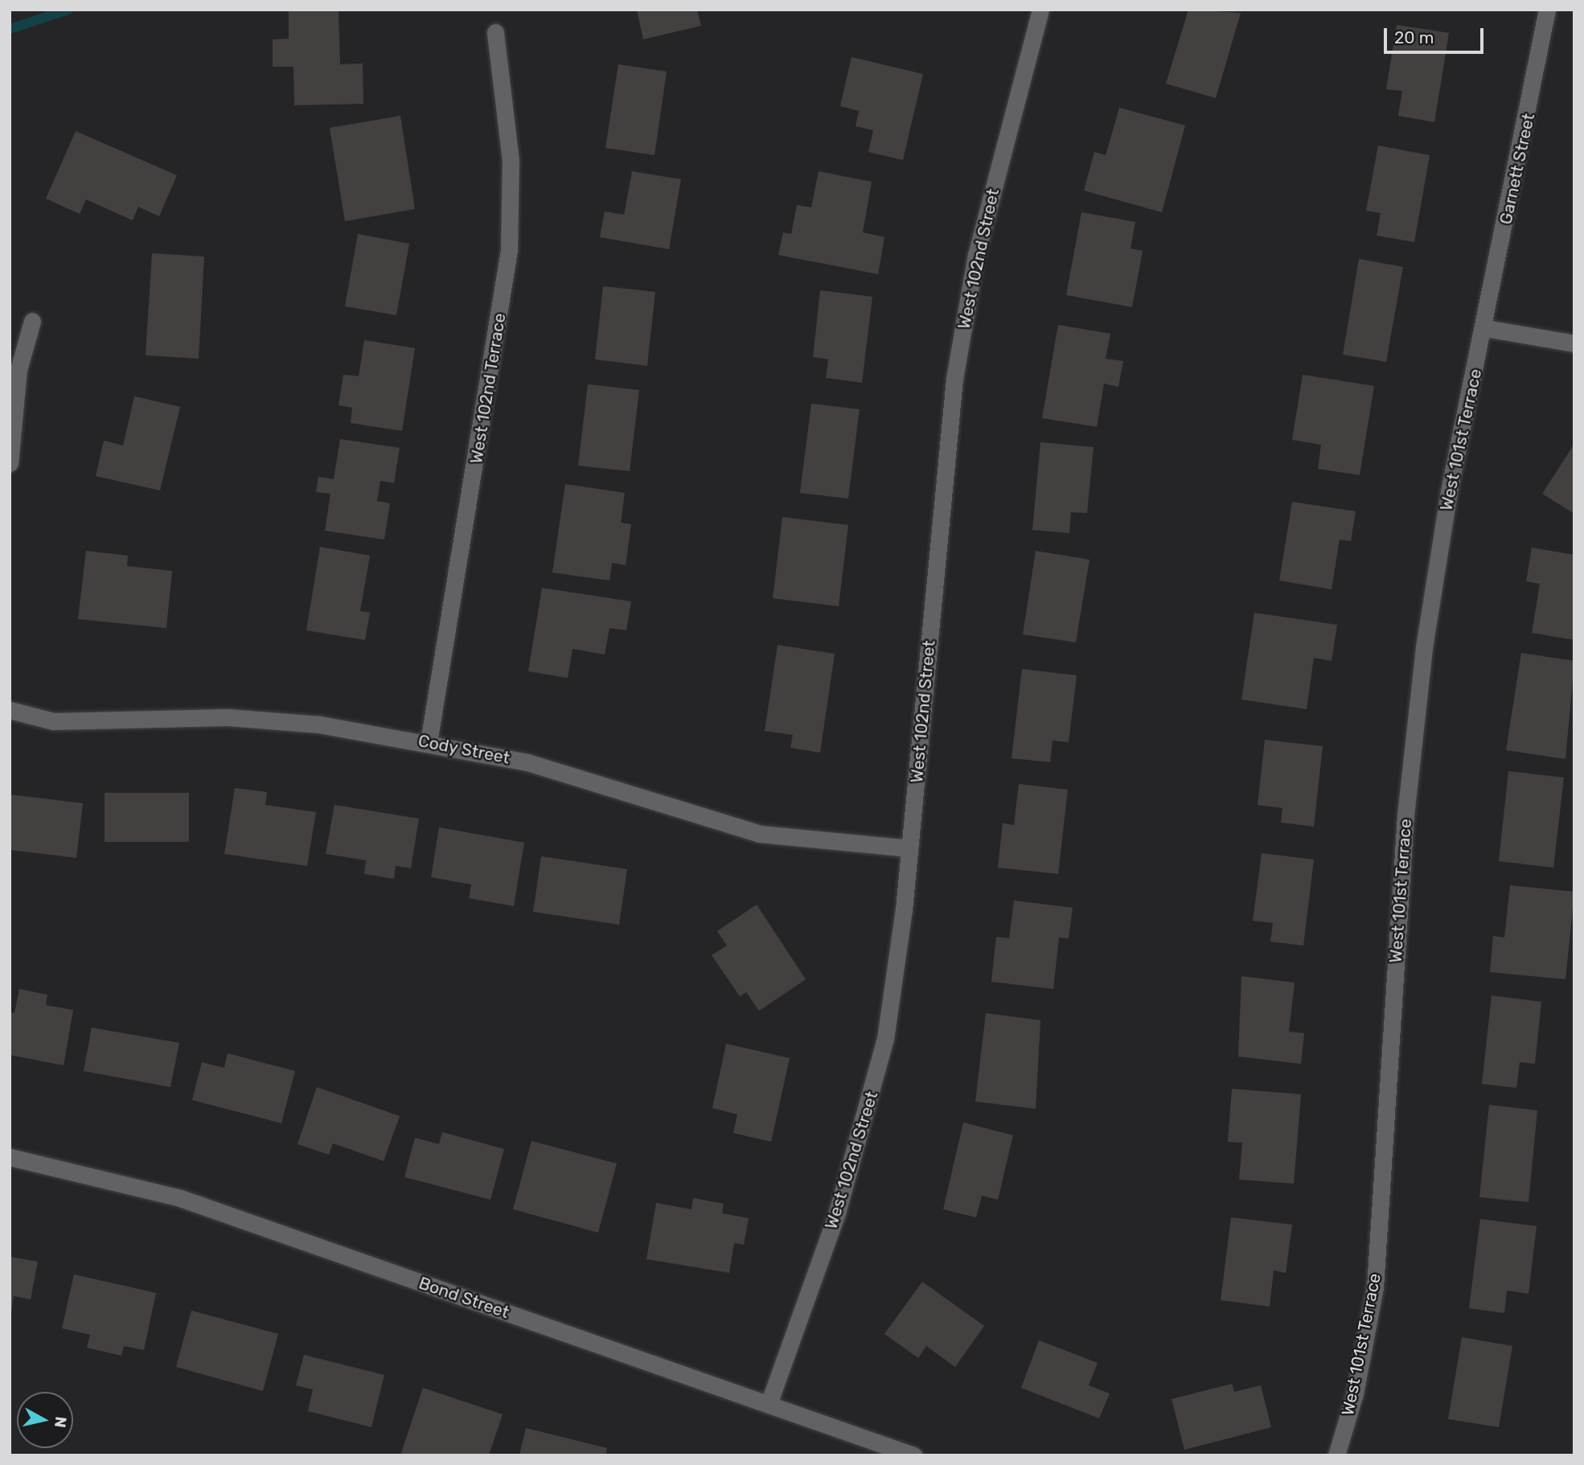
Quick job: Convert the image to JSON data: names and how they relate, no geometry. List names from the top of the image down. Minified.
{"streets":{"street":["Garnett Street","West 102nd Street","West 102nd Terrace","West 101st Terrace","Cody Street","Bond Street"]},"crossings":[["Garnett Street","West 101st Terrace"],["West 102nd Street","Cody Street"],["West 102nd Street","Bond Street"],["West 102nd Terrace","Cody Street"]],"scale_bar":"20 m","north":"right"}
